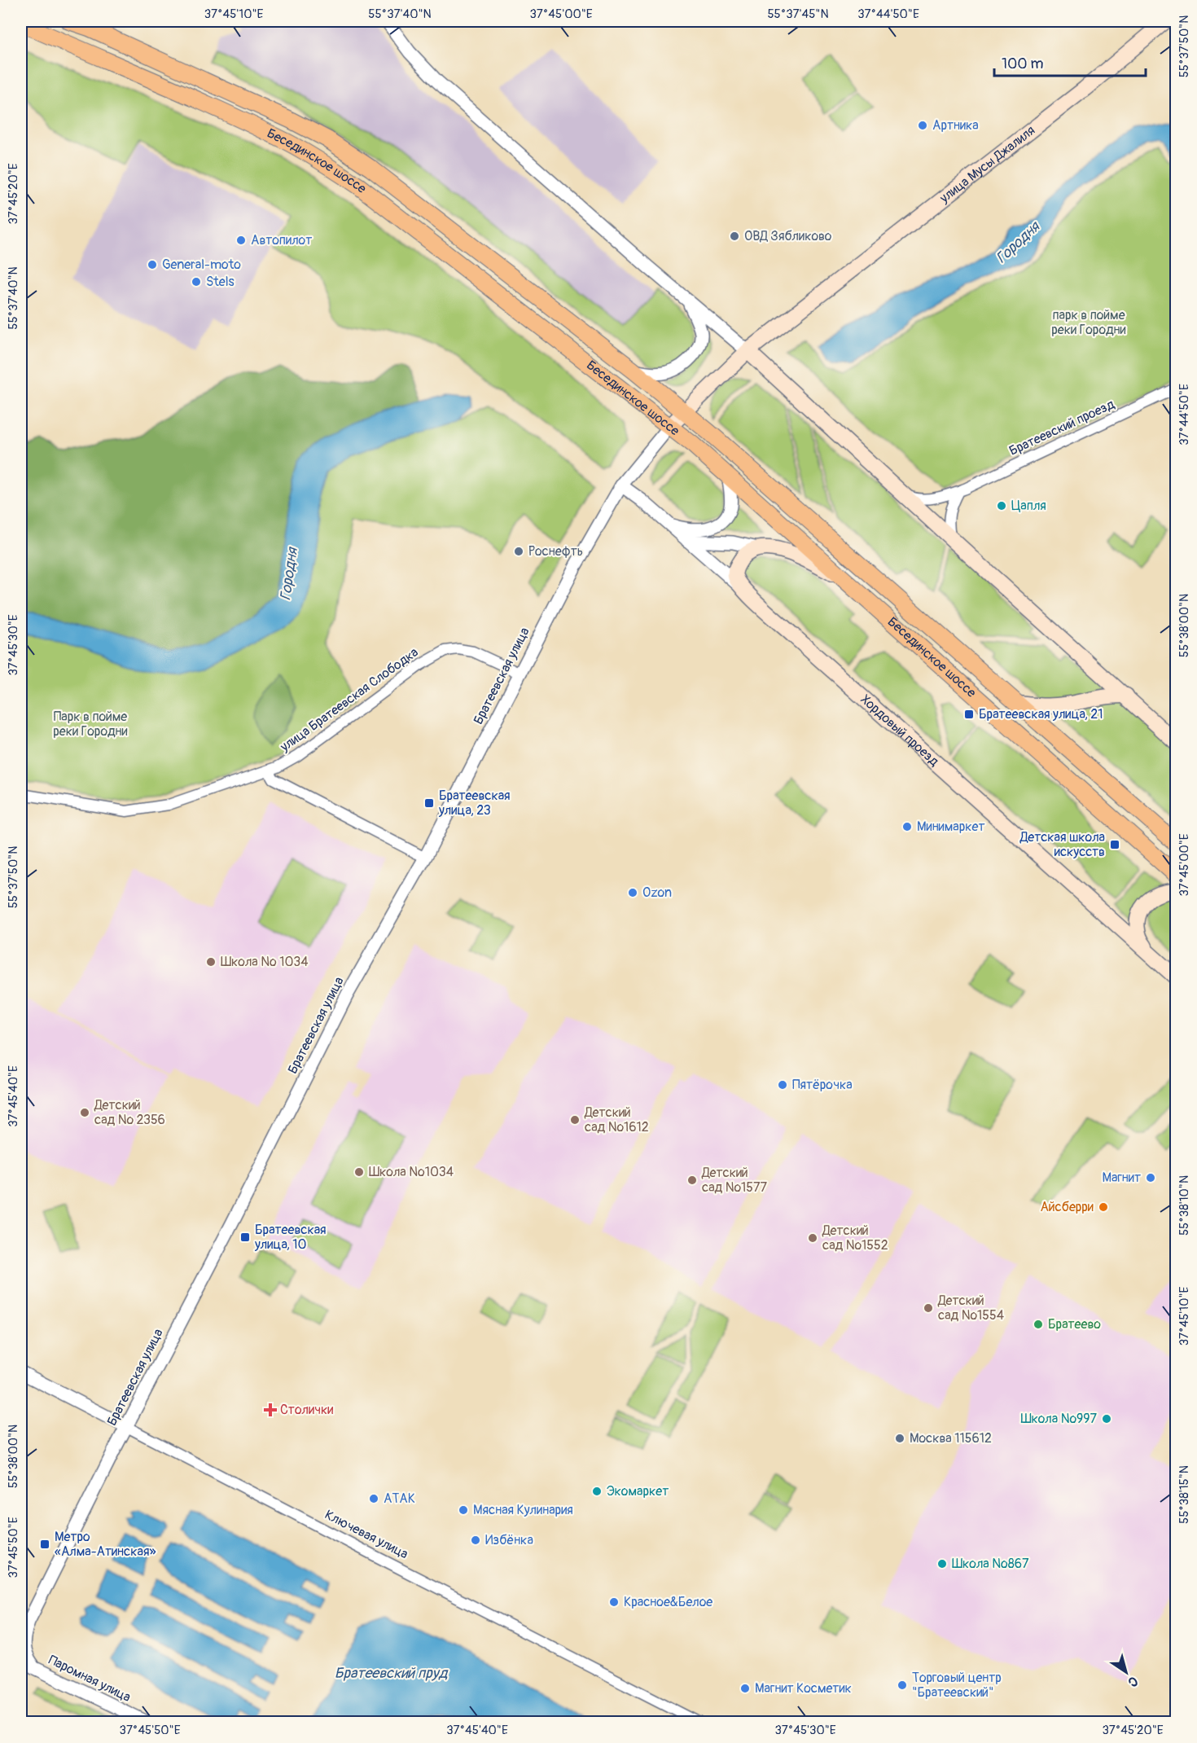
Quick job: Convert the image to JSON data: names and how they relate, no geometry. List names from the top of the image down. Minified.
{"streets":{"main road":["Бесединское шоссе","улица Мусы Джалиля","Хордовый проезд"],"street":["Братеевский проезд","Братеевская улица","улица Братеевская Слободка","Ключевая улица","Паромная улица"]},"crossings":[["Бесединское шоссе","улица Мусы Джалиля"],["Бесединское шоссе","Братеевская улица"],["улица Мусы Джалиля","Братеевская улица"],["Братеевская улица","улица Братеевская Слободка"],["Братеевская улица","Хордовый проезд"],["Братеевская улица","Ключевая улица"],["Братеевская улица","Паромная улица"]],"water":["Городня","Братеевский пруд"],"parks":["парк в пойме реки Городни","Парк в пойме реки Городни"],"places":{"other":["Артника","ОВД Зябликово","Автопилот","General-moto","Stels","Цапля","Роснефть","Минимаркет","Ozon","Школа № 1034","Пятёрочка","Детский сад № 2356","Детский сад №1612","Школа №1034","Магнит","Детский сад №1577","Айсберри","Детский сад №1552","Детский сад №1554","Братеево","Школа №997","Москва 115612","Экомаркет","АТАК","Мясная Кулинария","Избёнка","Школа №867","Красное&Белое","Торговый центр \"Братеевский\"","Магнит Косметик"],"transit":["Братеевская улица, 21","Братеевская улица, 23","Детская школа искусств","Братеевская улица, 10","Метро «Алма-Атинская»"],"health":["Столички"]},"scale_bar":"100 m","north":"bottom right","coordinates":["37°45'10\"E","55°37'40\"N","37°45'00\"E","55°37'45\"N","37°44'50\"E","55°37'50\"N","37°45'20\"E","55°38'00\"N","37°45'30\"E","37°45'40\"E","55°38'10\"N","55°38'15\"N","37°45'50\"E"]}
